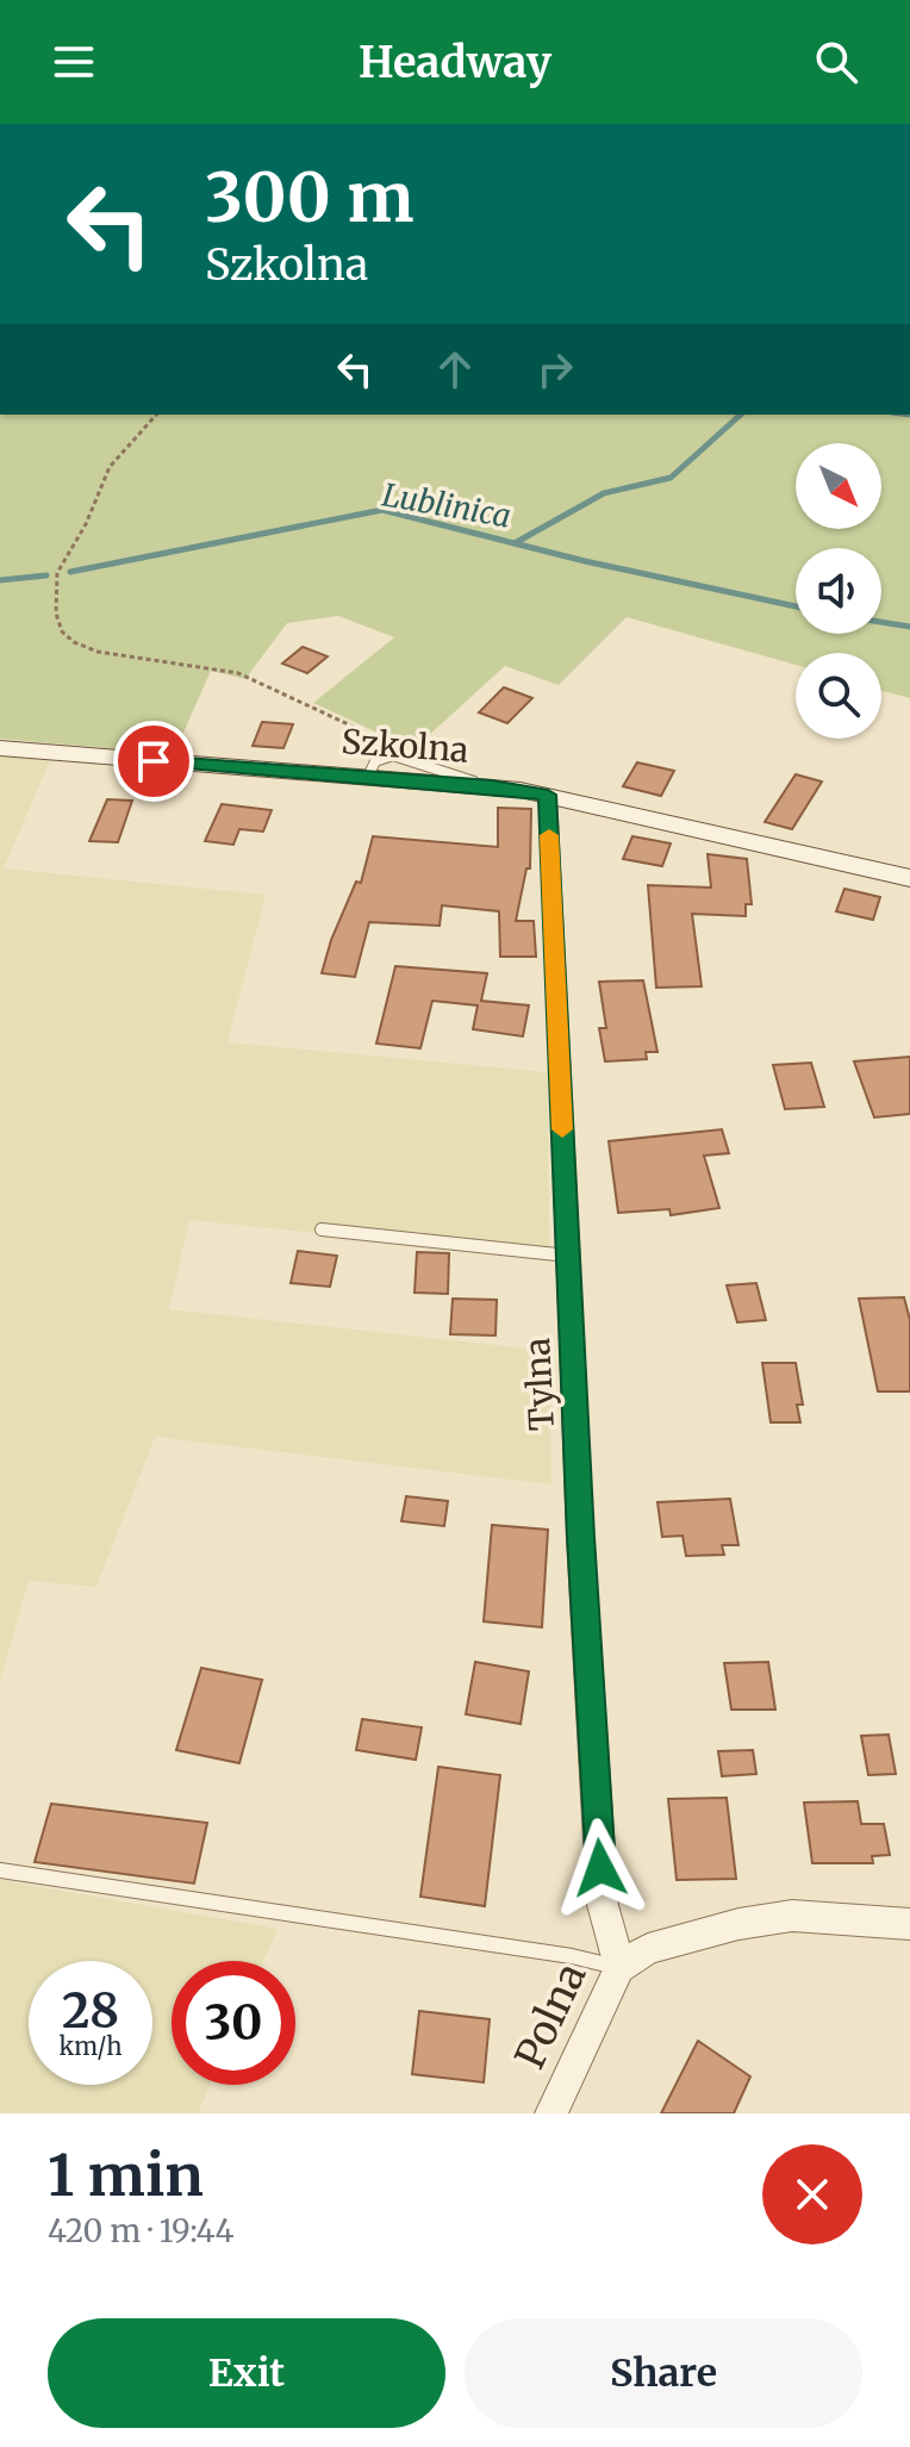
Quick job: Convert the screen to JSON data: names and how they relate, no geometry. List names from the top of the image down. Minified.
{"streets":{"street":["Szkolna","Tylna","Polna"]},"crossings":[["Szkolna","Tylna"],["Tylna","Polna"]],"water":["Lublinica"],"north":"bottom right","page":{"header":"Headway","turn":["300 m","Szkolna"],"speed":"28 km/h","limit":"30","heading":["1 min","420 m · 19:44"],"buttons":["Exit","Share"]}}
